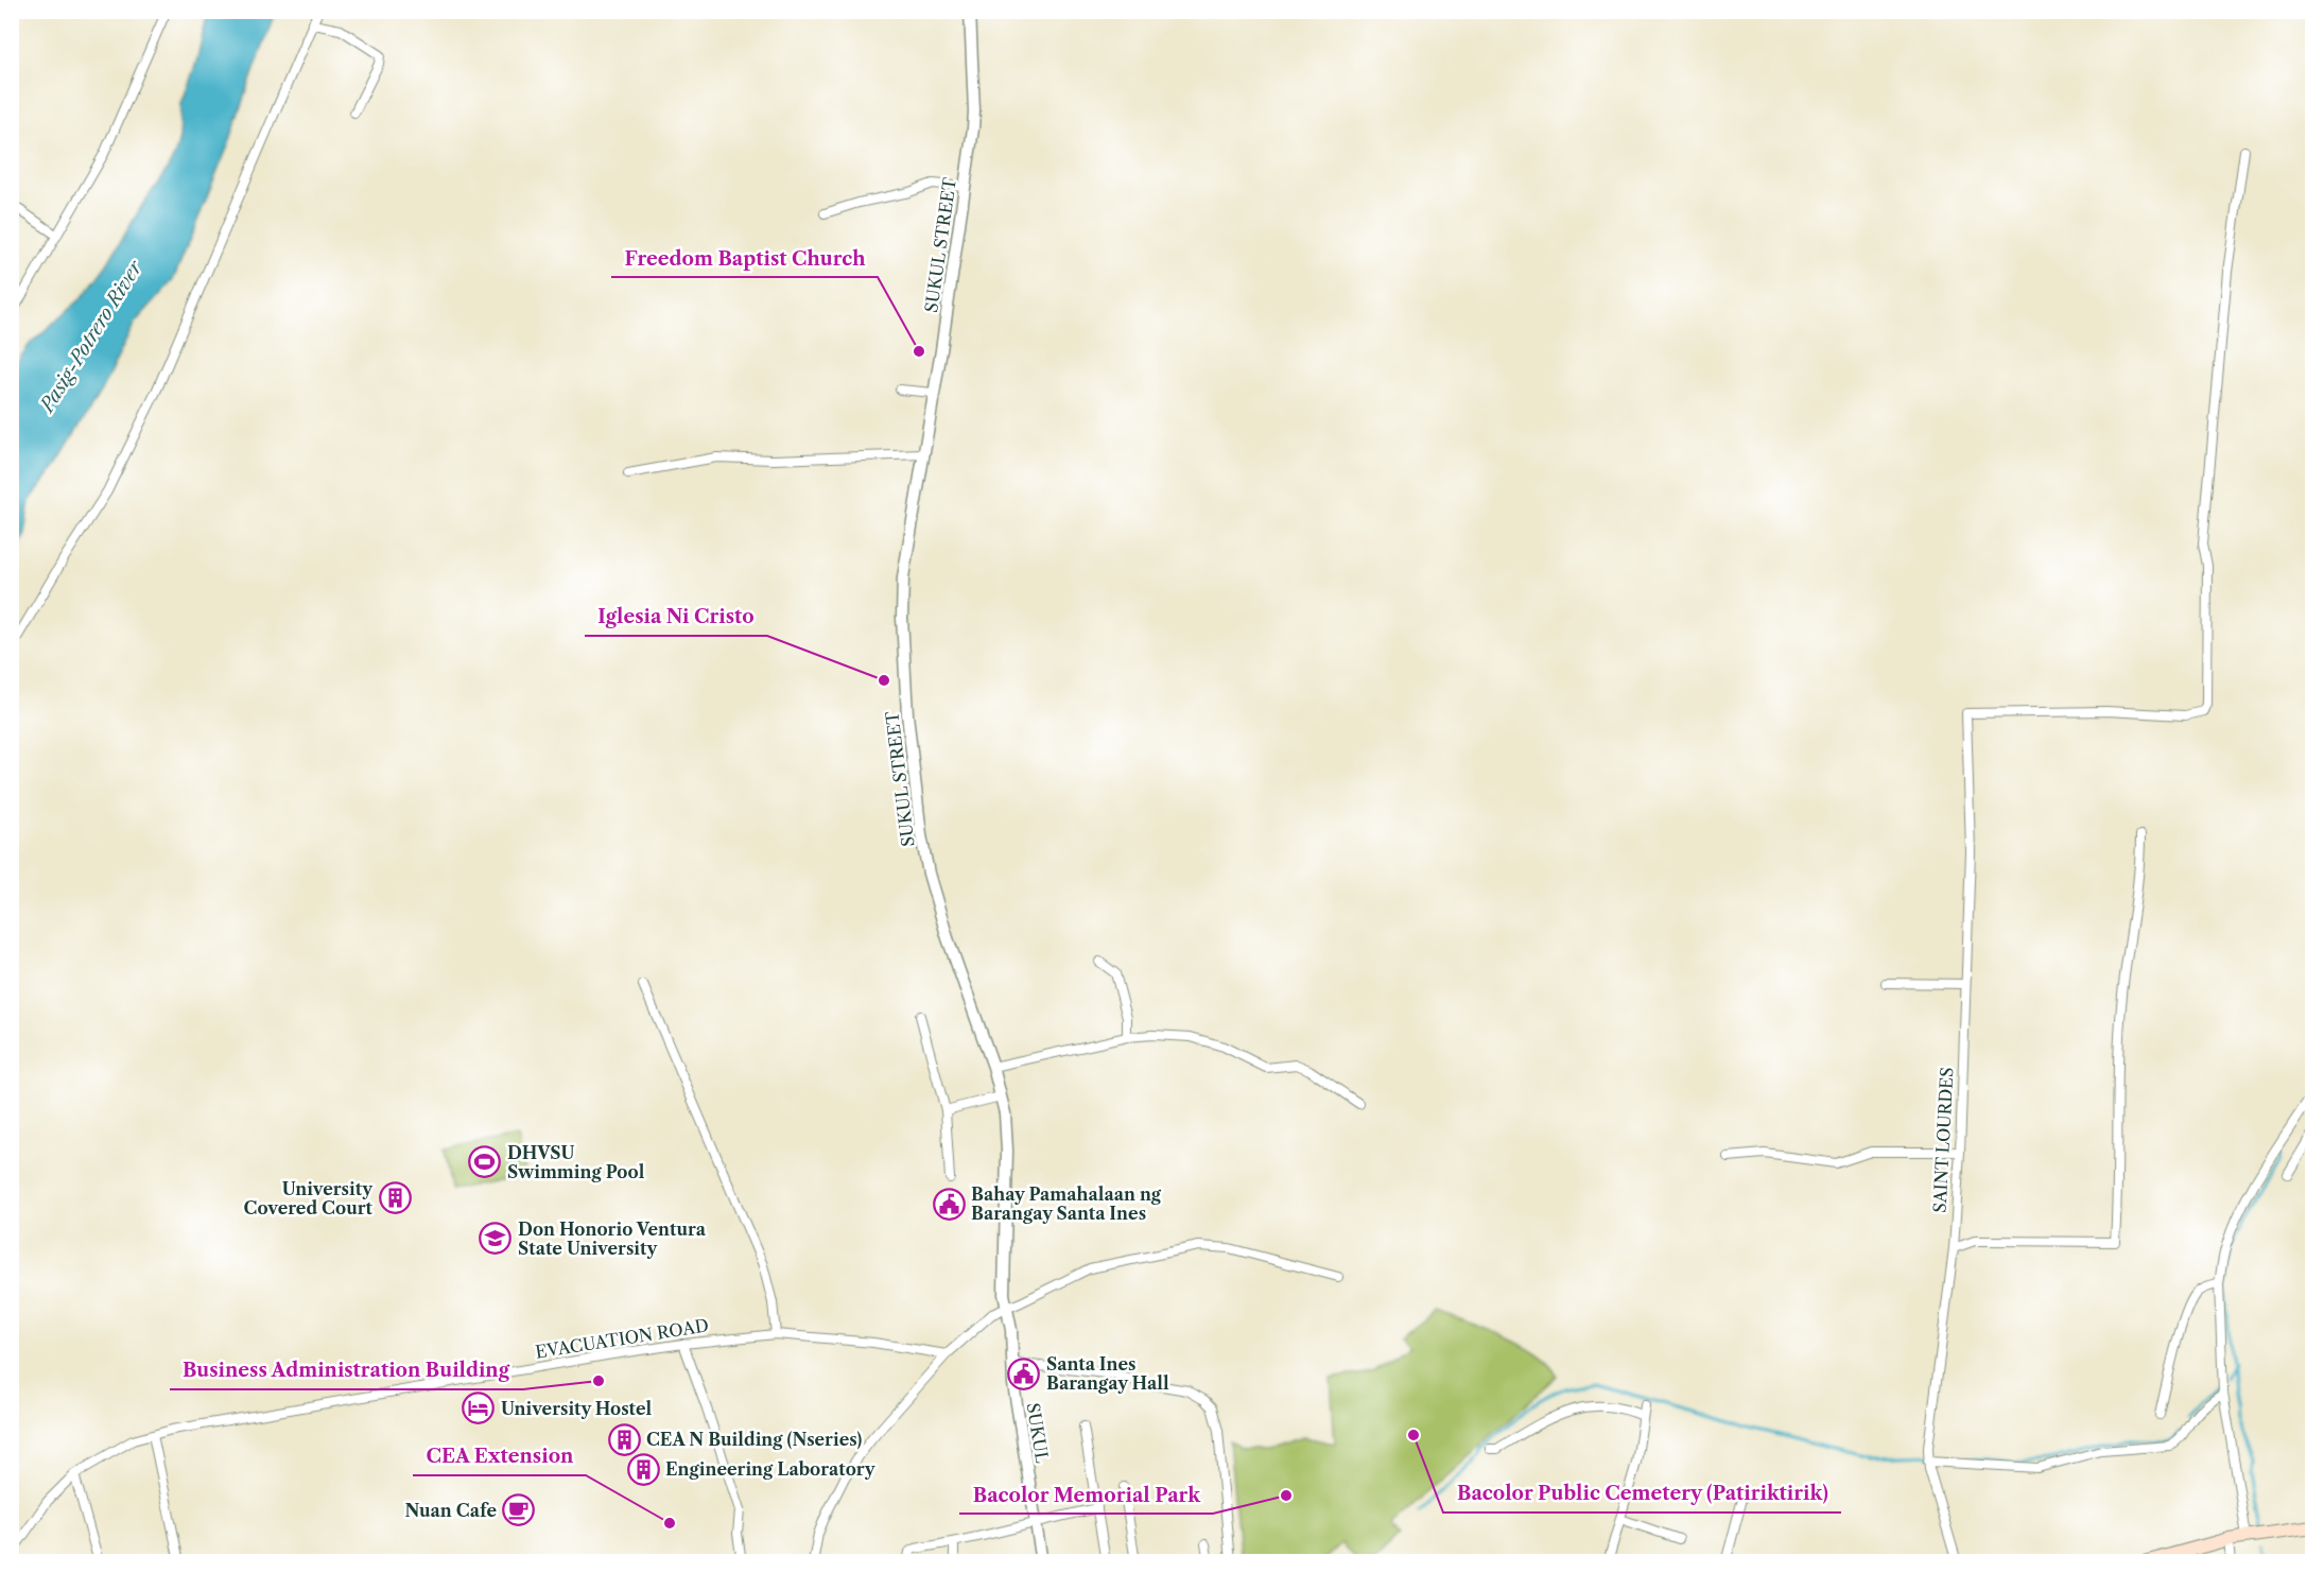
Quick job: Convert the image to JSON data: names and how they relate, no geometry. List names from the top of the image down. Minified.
{"streets":{"street":["SUKUL STREET","SAINT LOURDES","EVACUATION ROAD","SUKUL"]},"crossings":[["SUKUL STREET","SUKUL"]],"water":["Pasig-Potrero River"],"places":{"other":["Freedom Baptist Church","Iglesia Ni Cristo","Business Administration Building","Bacolor Public Cemetery (Patiriktirik)","Bacolor Memorial Park","CEA Extension"],"sports":["DHVSU Swimming Pool"],"building":["University Covered Court","CEA N Building (Nseries)","Engineering Laboratory"],"public building":["Bahay Pamahalaan ng Barangay Santa Ines","Santa Ines Barangay Hall"],"school or university":["Don Honorio Ventura State University"],"hotel":["University Hostel"],"cafe":["Nuan Cafe"]}}
